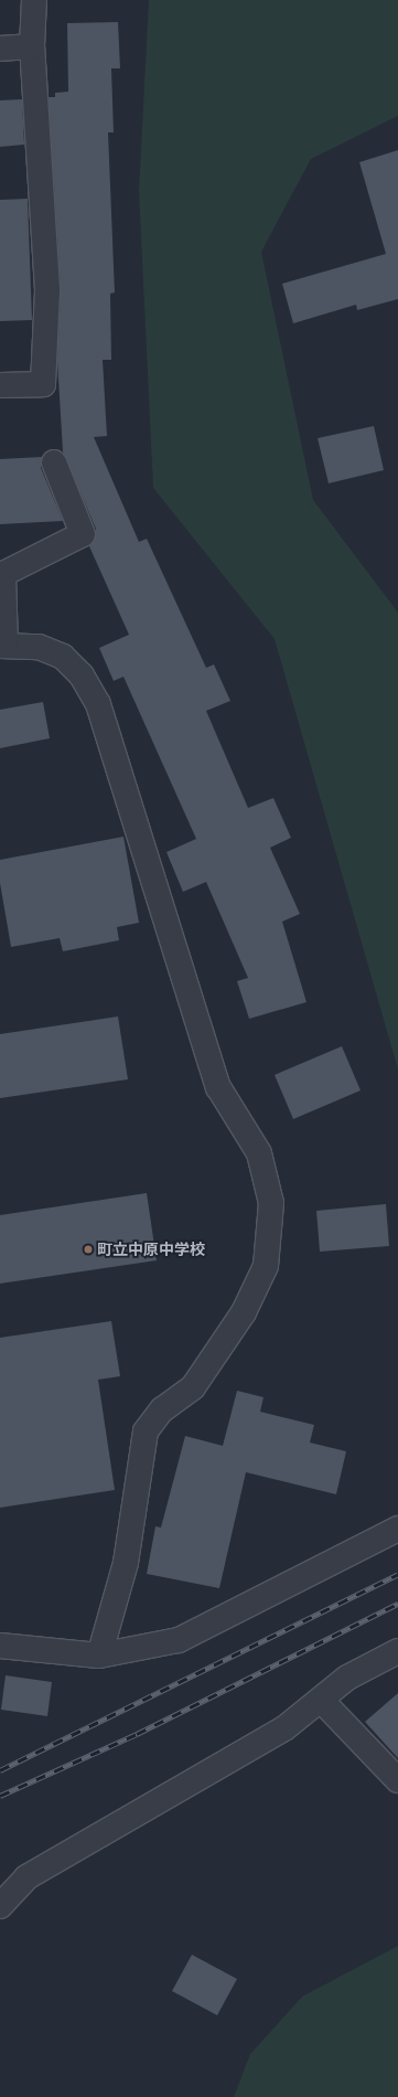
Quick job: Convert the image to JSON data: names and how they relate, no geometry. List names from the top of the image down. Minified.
{"places":["町立中原中学校"]}
